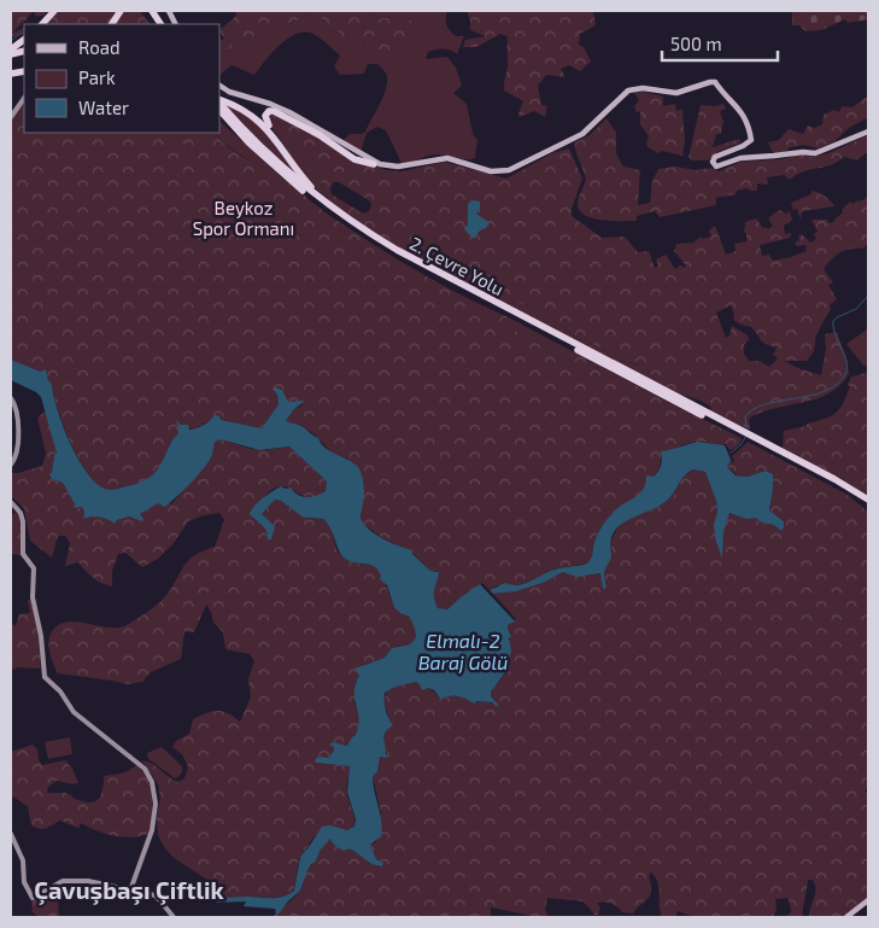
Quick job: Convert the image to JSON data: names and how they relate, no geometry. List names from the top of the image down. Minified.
{"streets":{"highway":["2. Çevre Yolu"]},"districts":["Çavuşbaşı Çiftlik"],"water":["Elmalı-2 Baraj Gölü"],"parks":["Beykoz Spor Ormanı"],"legend":["Road","Park","Water"],"scale_bar":"500 m"}
